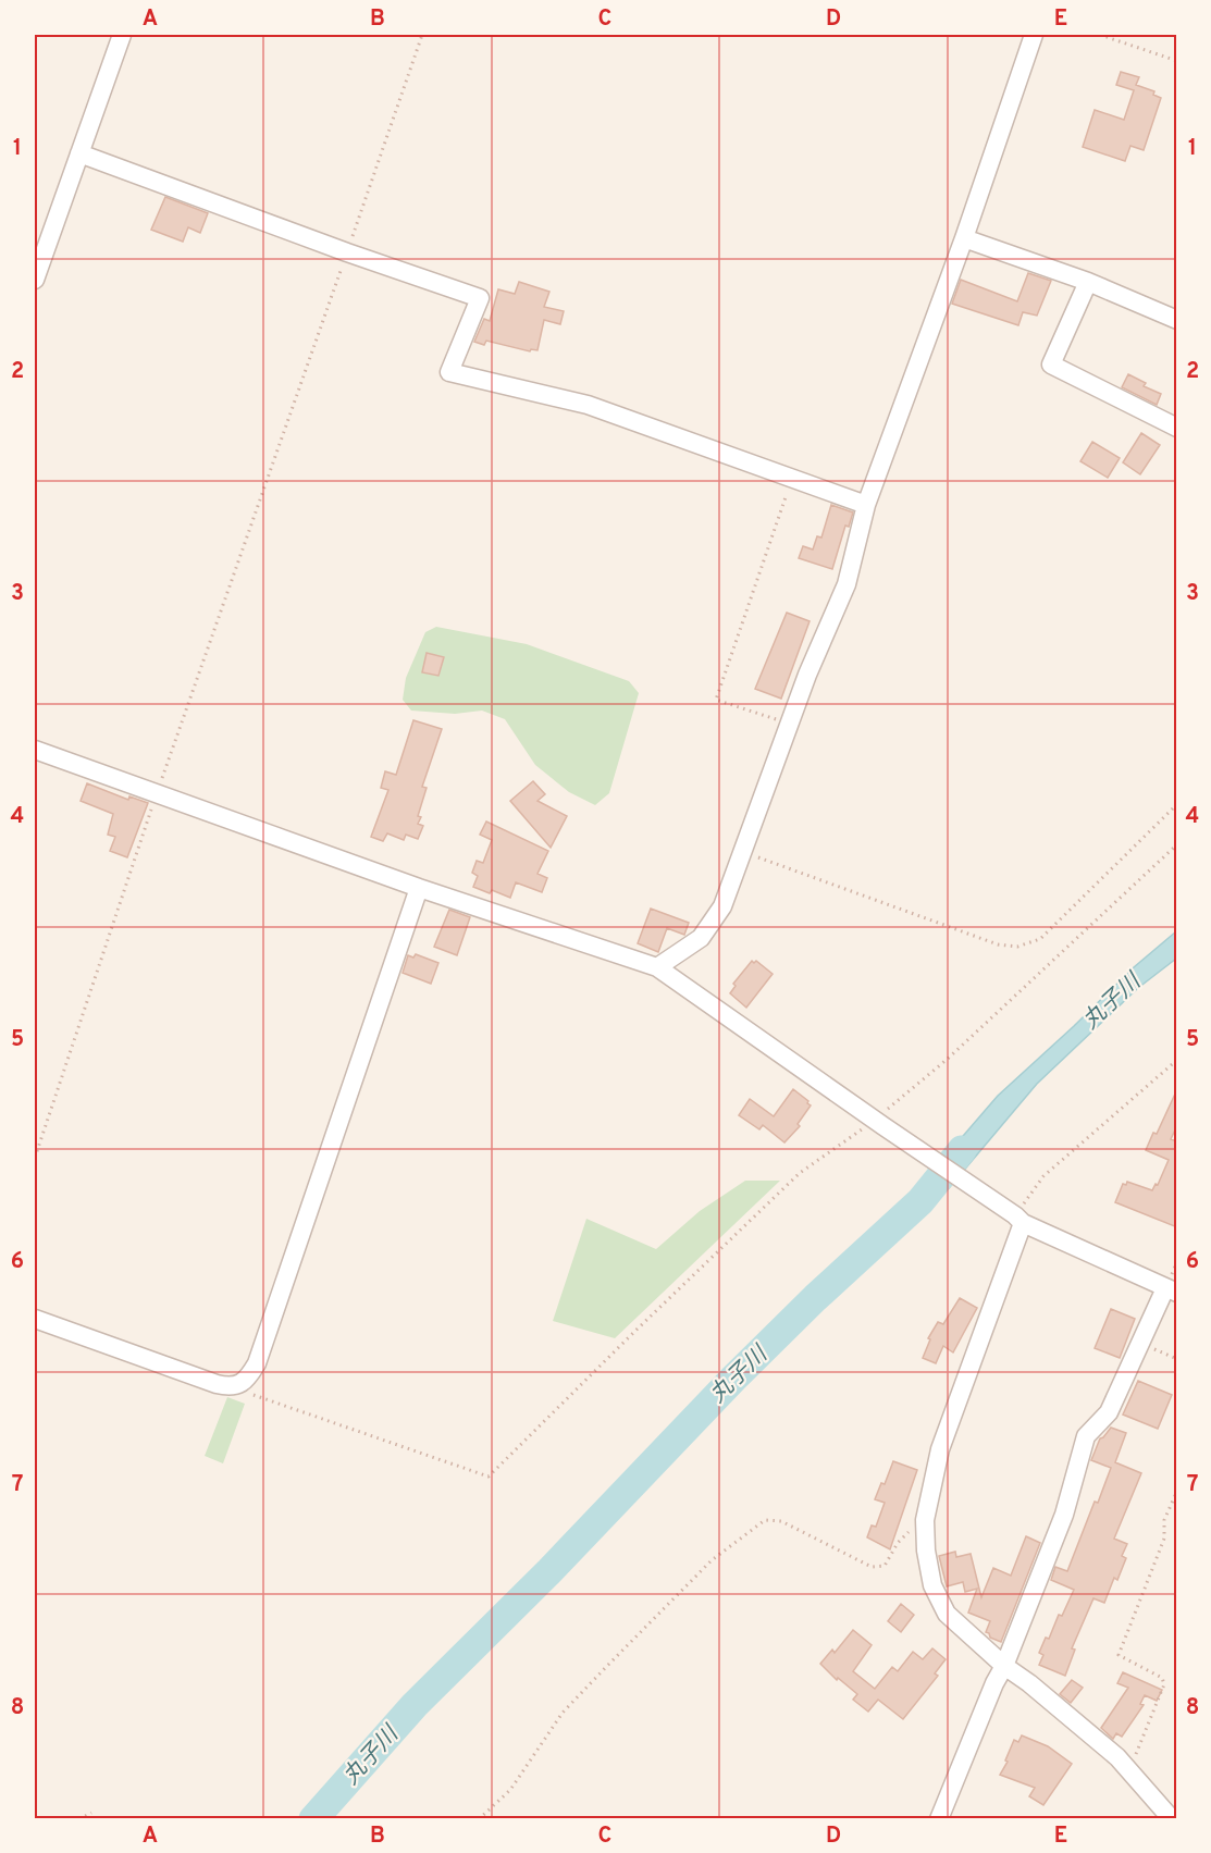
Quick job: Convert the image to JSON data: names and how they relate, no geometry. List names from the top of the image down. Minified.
{"water":["丸子川"],"grid":{"columns":["A","B","C","D","E"],"rows":["1","2","3","4","5","6","7","8"]}}
